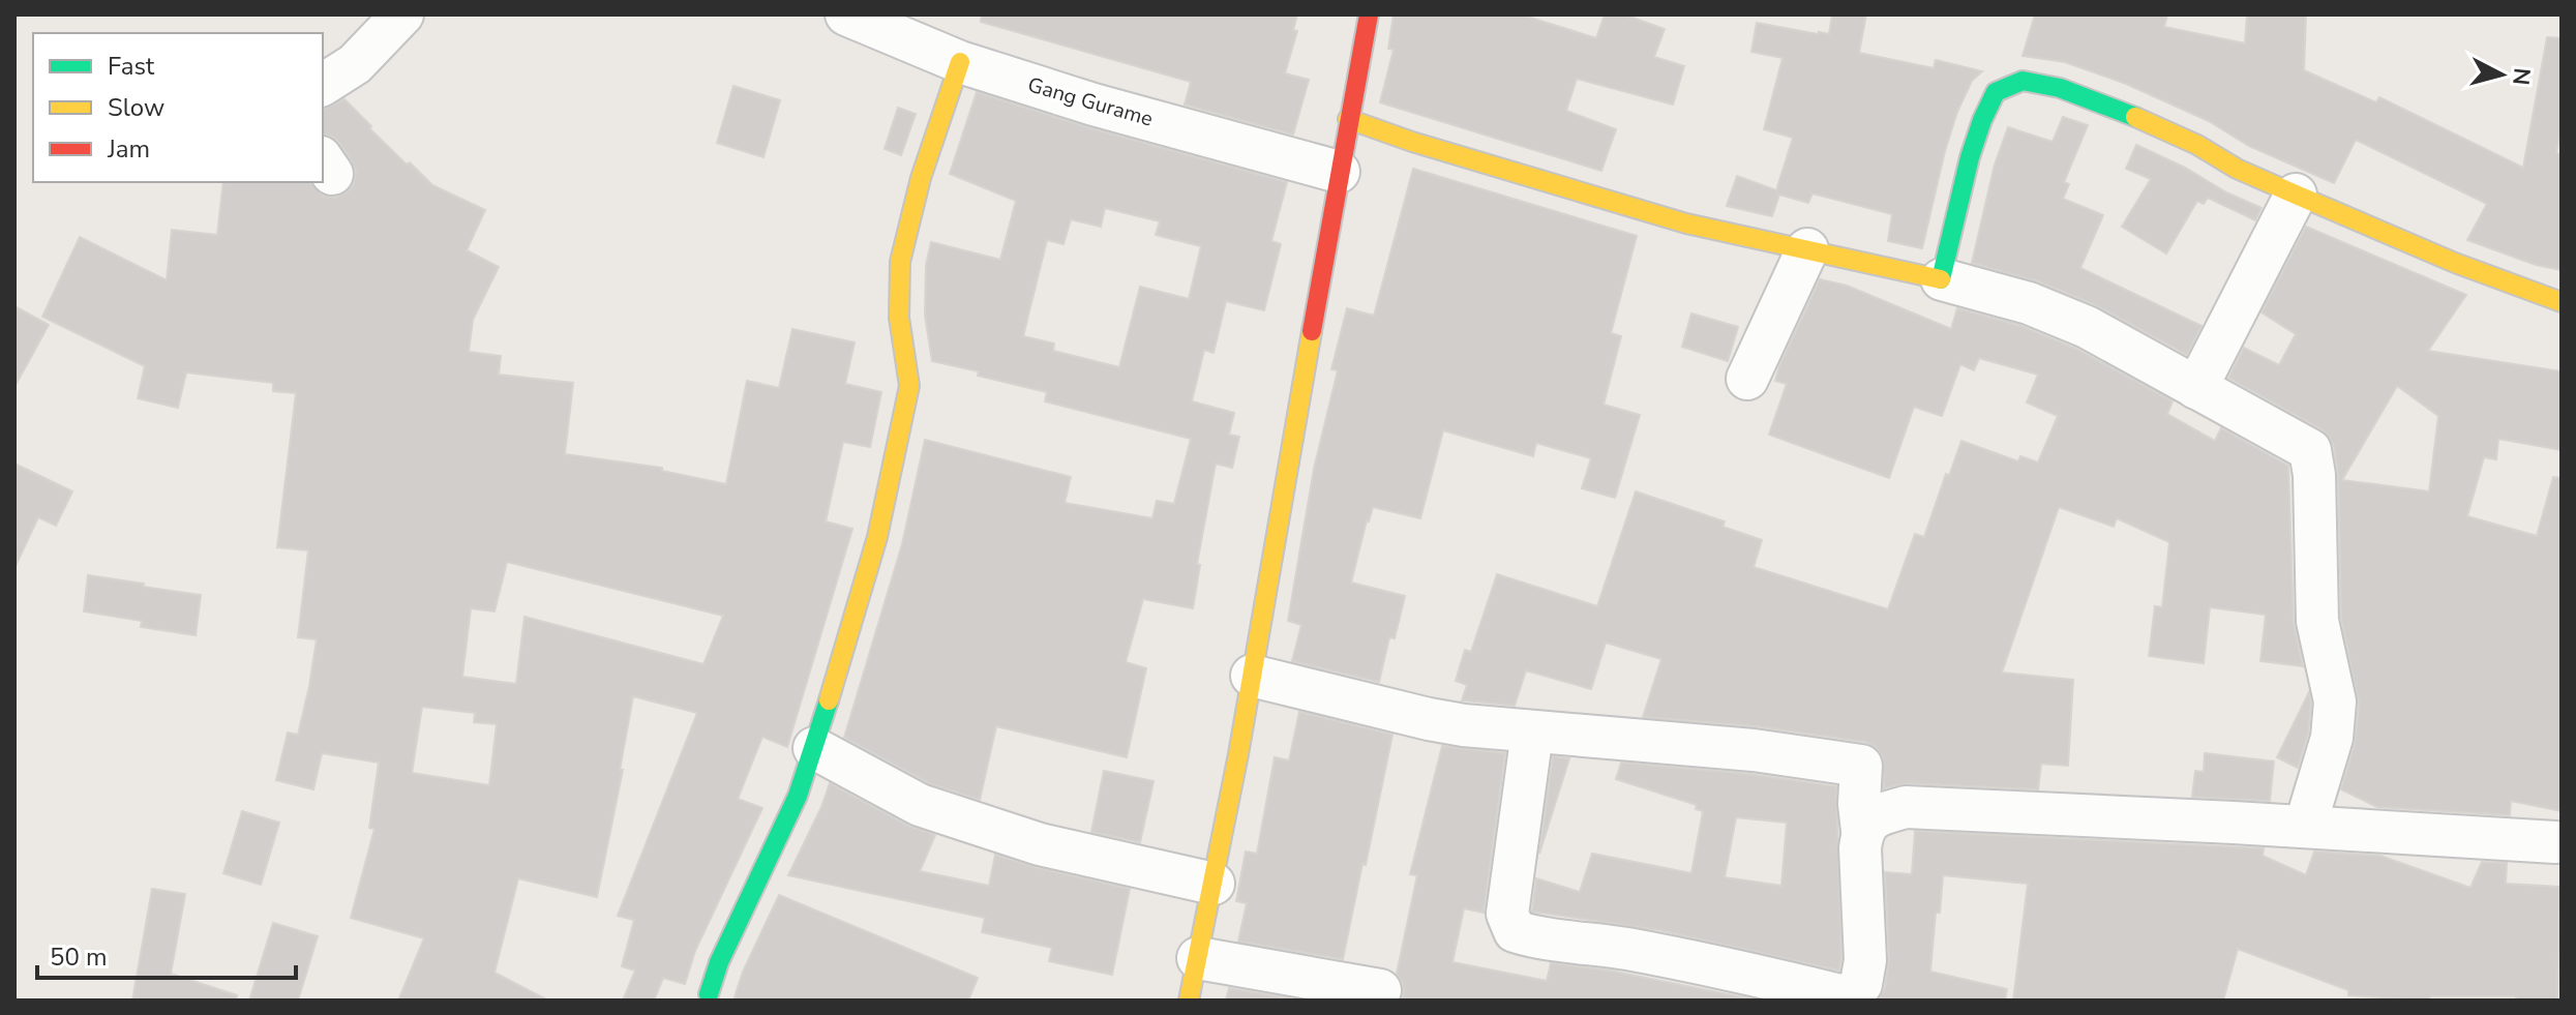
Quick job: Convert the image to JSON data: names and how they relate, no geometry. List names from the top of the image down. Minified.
{"streets":{"street":["Gang Gurame"]},"legend":["Fast","Slow","Jam"],"scale_bar":"50 m","north":"right"}
